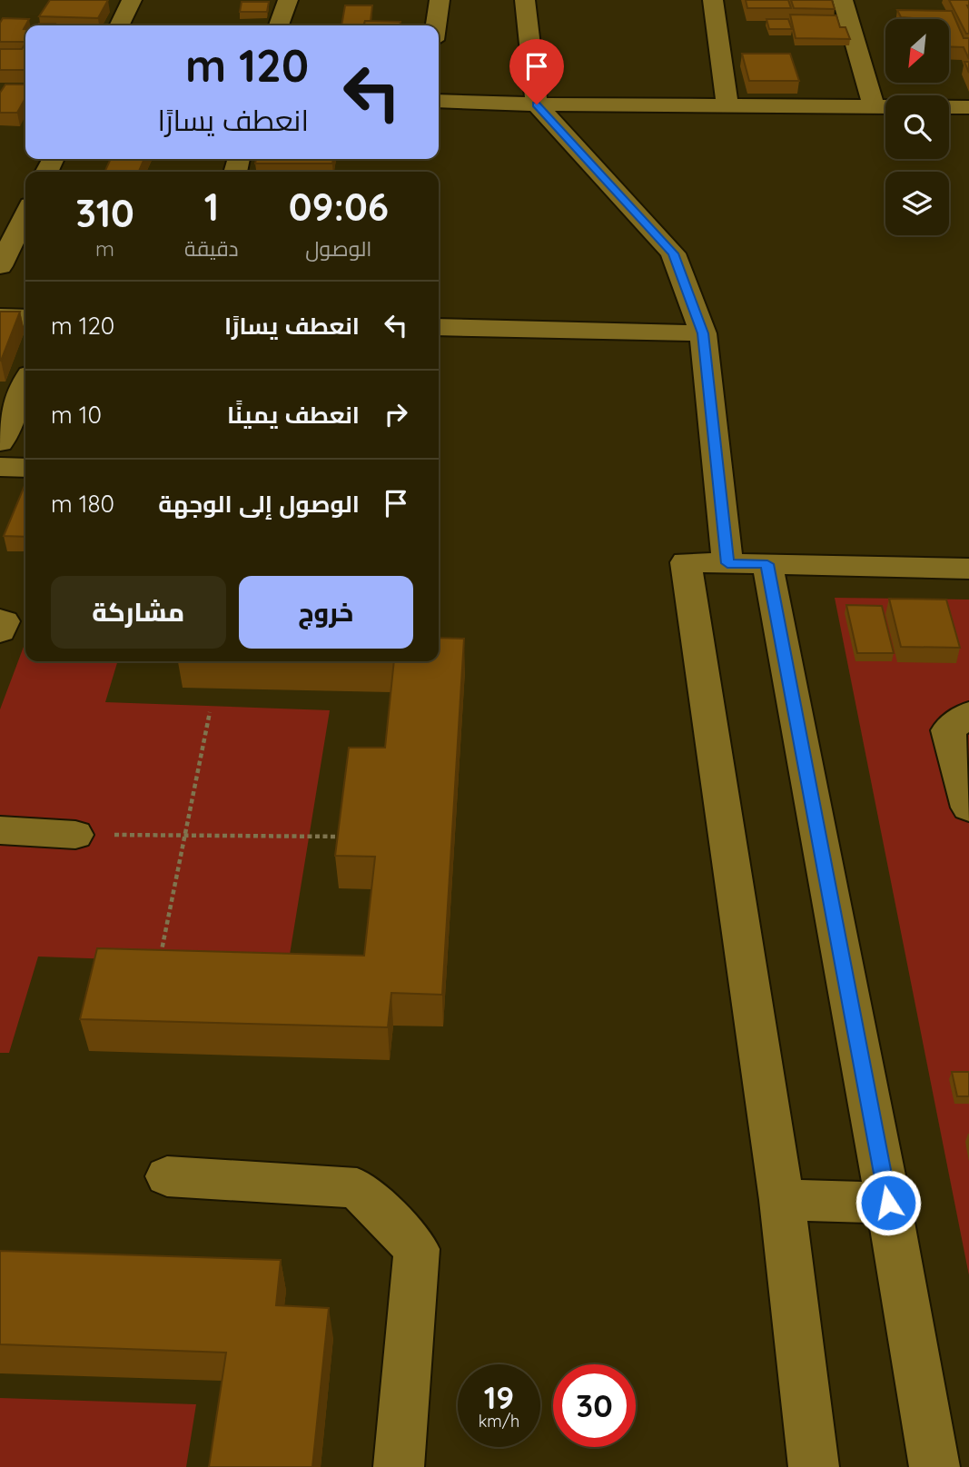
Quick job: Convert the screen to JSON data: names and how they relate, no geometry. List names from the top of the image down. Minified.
{"north":"bottom left","page":{"turn":["120 m","انعطف يسارًا"],"eta":["09:06","الوصول","1","دقيقة","310","m"],"list":[{"name":"انعطف يسارًا","value":"120 m"},{"name":"انعطف يمينًا","value":"10 m"},{"name":"الوصول إلى الوجهة","value":"180 m"}],"buttons":["خروج","مشاركة"],"speed":"19 km/h","limit":"30"}}
